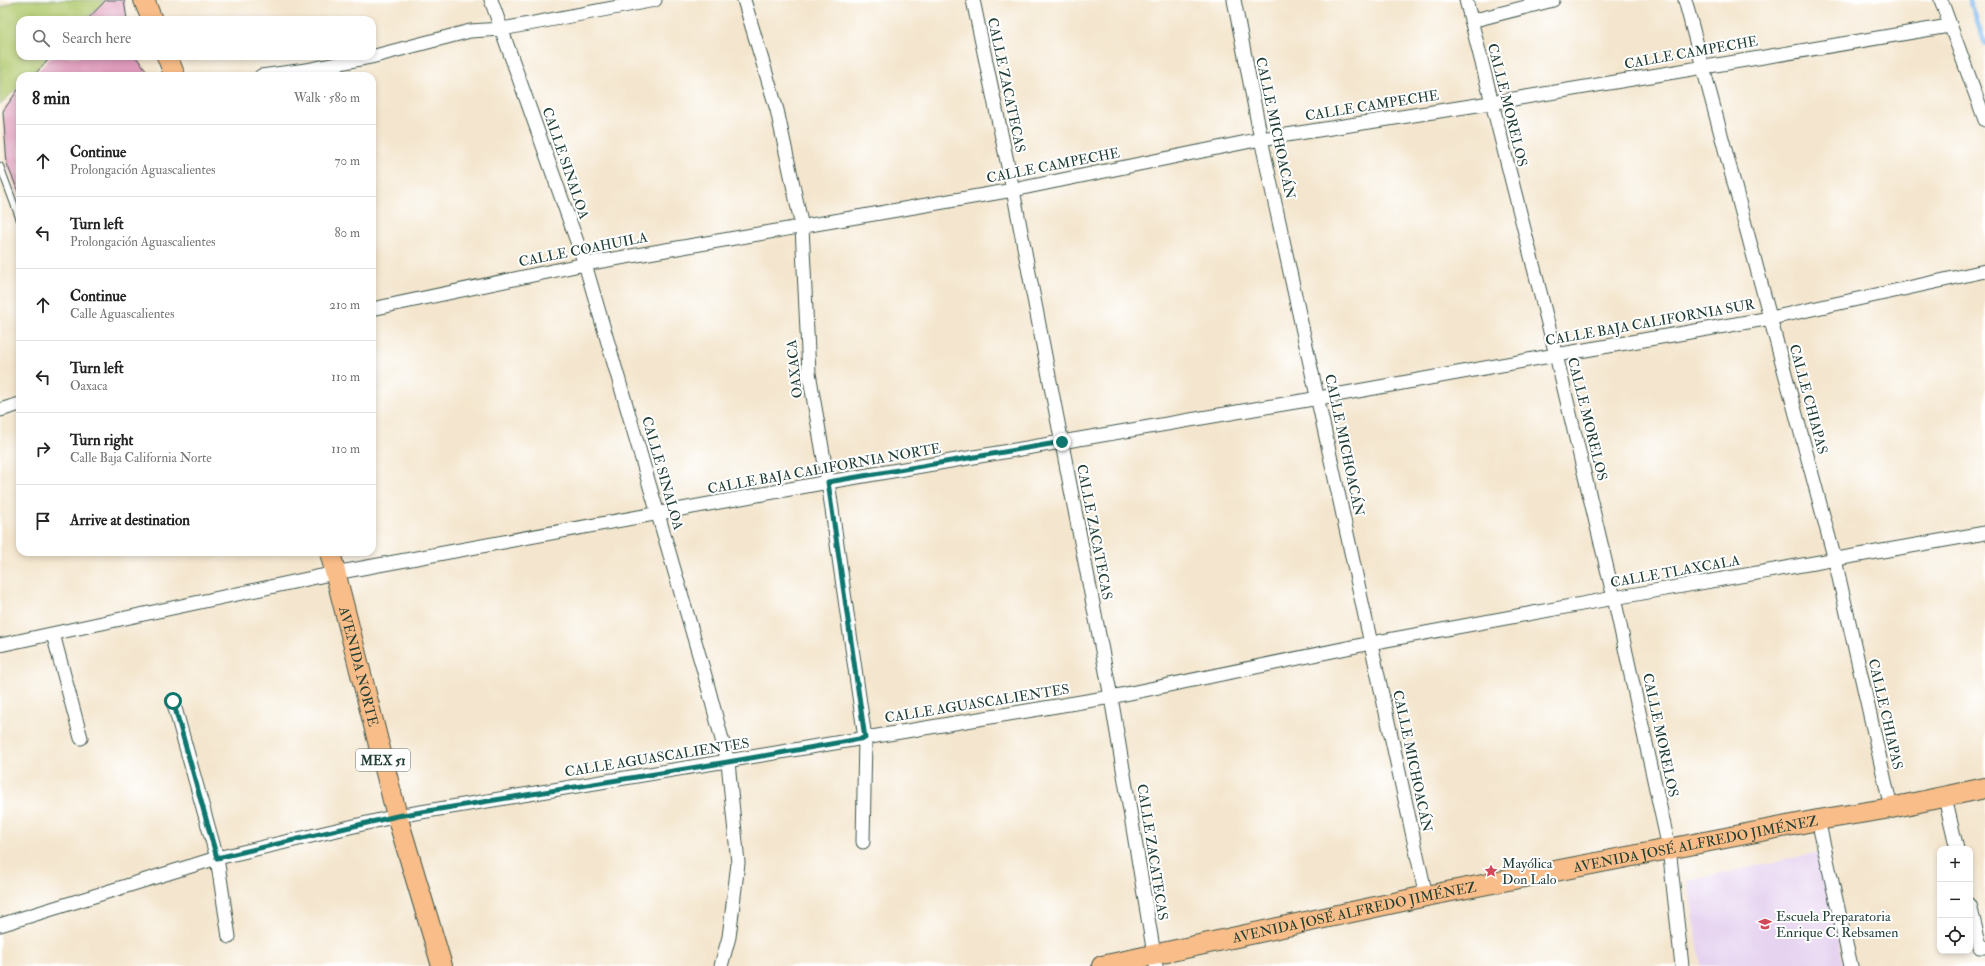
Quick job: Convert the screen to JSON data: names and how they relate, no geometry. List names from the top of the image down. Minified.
{"streets":{"main road":["AVENIDA NORTE","MEX 51","AVENIDA JOSÉ ALFREDO JIMÉNEZ"],"street":["CALLE CAMPECHE","CALLE ZACATECAS","CALLE MORELOS","CALLE MICHOACÁN","CALLE SINALOA","CALLE COAHUILA","CALLE BAJA CALIFORNIA SUR","OAXACA","CALLE CHIAPAS","CALLE BAJA CALIFORNIA NORTE","CALLE TLAXCALA","CALLE AGUASCALIENTES"]},"crossings":[["CALLE CAMPECHE","CALLE ZACATECAS"],["CALLE CAMPECHE","CALLE MORELOS"],["CALLE CAMPECHE","CALLE MICHOACÁN"],["CALLE CAMPECHE","CALLE COAHUILA"],["CALLE CAMPECHE","OAXACA"],["CALLE CAMPECHE","CALLE CHIAPAS"],["CALLE ZACATECAS","CALLE BAJA CALIFORNIA NORTE"],["CALLE ZACATECAS","CALLE AGUASCALIENTES"],["CALLE ZACATECAS","AVENIDA JOSÉ ALFREDO JIMÉNEZ"],["CALLE MORELOS","CALLE BAJA CALIFORNIA SUR"],["CALLE MORELOS","CALLE TLAXCALA"],["CALLE MORELOS","AVENIDA JOSÉ ALFREDO JIMÉNEZ"],["CALLE MICHOACÁN","CALLE BAJA CALIFORNIA SUR"],["CALLE MICHOACÁN","CALLE BAJA CALIFORNIA NORTE"],["CALLE MICHOACÁN","CALLE TLAXCALA"],["CALLE MICHOACÁN","CALLE AGUASCALIENTES"],["CALLE MICHOACÁN","AVENIDA JOSÉ ALFREDO JIMÉNEZ"],["CALLE SINALOA","CALLE COAHUILA"],["CALLE SINALOA","CALLE BAJA CALIFORNIA NORTE"],["CALLE SINALOA","CALLE AGUASCALIENTES"],["CALLE COAHUILA","OAXACA"],["CALLE BAJA CALIFORNIA SUR","CALLE CHIAPAS"],["CALLE BAJA CALIFORNIA SUR","CALLE BAJA CALIFORNIA NORTE"],["OAXACA","CALLE BAJA CALIFORNIA NORTE"],["OAXACA","CALLE AGUASCALIENTES"],["CALLE CHIAPAS","CALLE TLAXCALA"],["CALLE CHIAPAS","AVENIDA JOSÉ ALFREDO JIMÉNEZ"],["CALLE BAJA CALIFORNIA NORTE","AVENIDA NORTE"],["CALLE TLAXCALA","CALLE AGUASCALIENTES"],["AVENIDA NORTE","CALLE AGUASCALIENTES"]],"places":{"place":["Mayólica Don Lalo"],"school or university":["Escuela Preparatoria Enrique C. Rebsamen"]},"page":{"search":"Search here","heading":["8 min","Walk · 580 m"],"list":[["Continue","Prolongación Aguascalientes","70 m"],["Turn left","Prolongación Aguascalientes","80 m"],["Continue","Calle Aguascalientes","210 m"],["Turn left","Oaxaca","110 m"],["Turn right","Calle Baja California Norte","110 m"],"Arrive at destination"],"map_buttons":["+","−"]}}
